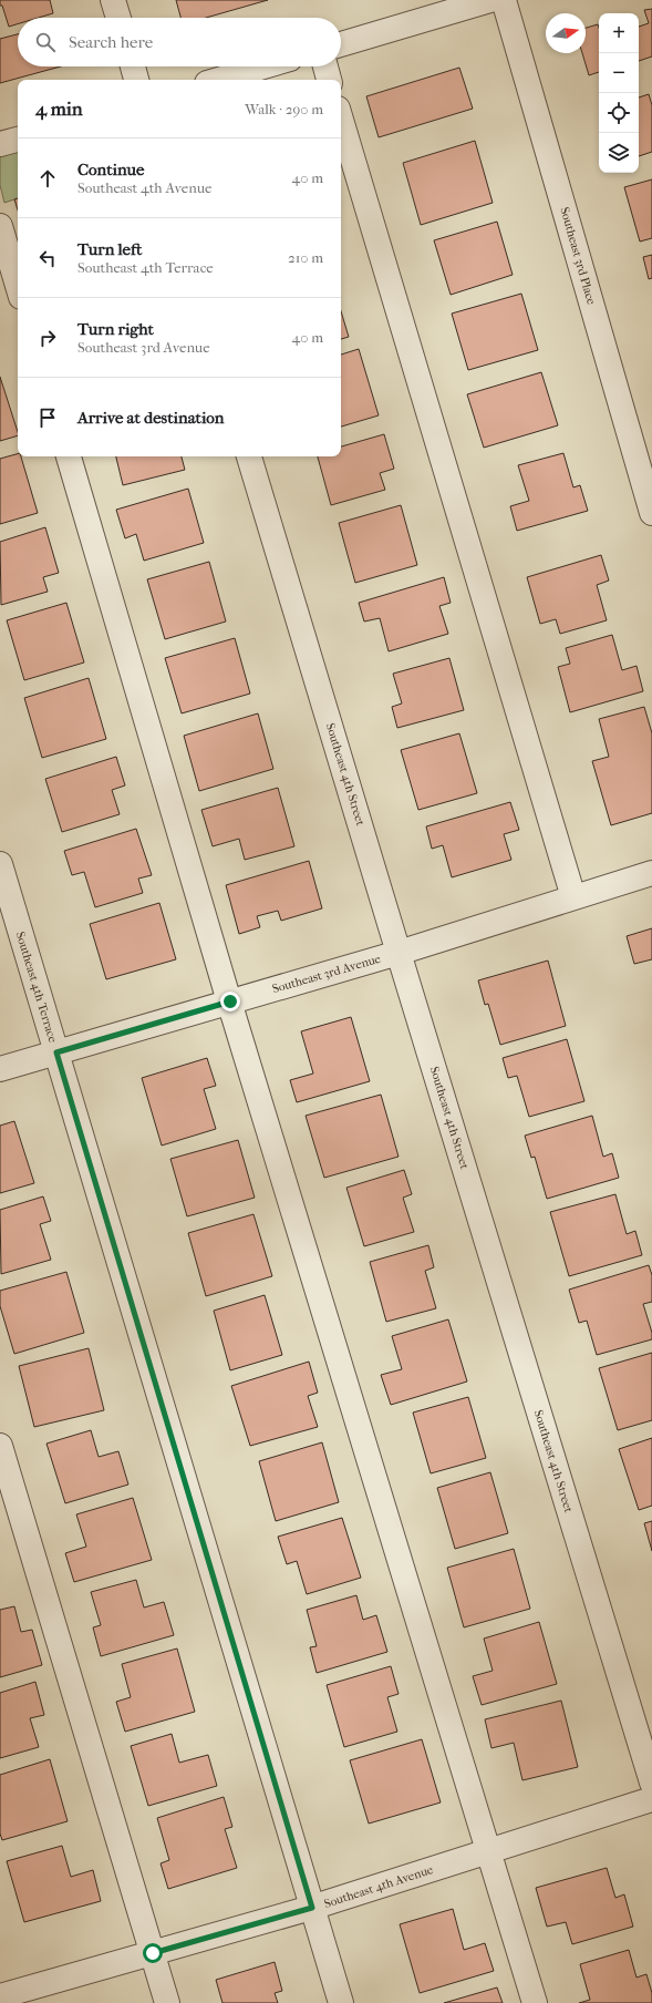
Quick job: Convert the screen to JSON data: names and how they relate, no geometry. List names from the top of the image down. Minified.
{"streets":{"street":["Southeast 3rd Place","Southeast 4th Street","Southeast 3rd Avenue","Southeast 4th Terrace","Southeast 4th Avenue"]},"crossings":[["Southeast 4th Street","Southeast 3rd Avenue"],["Southeast 3rd Avenue","Southeast 4th Terrace"],["Southeast 4th Terrace","Southeast 4th Avenue"]],"north":"right","page":{"map_buttons":["+","−"],"search":"Search here","heading":["4 min","Walk · 290 m"],"list":[["Continue","Southeast 4th Avenue","40 m"],["Turn left","Southeast 4th Terrace","210 m"],["Turn right","Southeast 3rd Avenue","40 m"],"Arrive at destination"]}}
